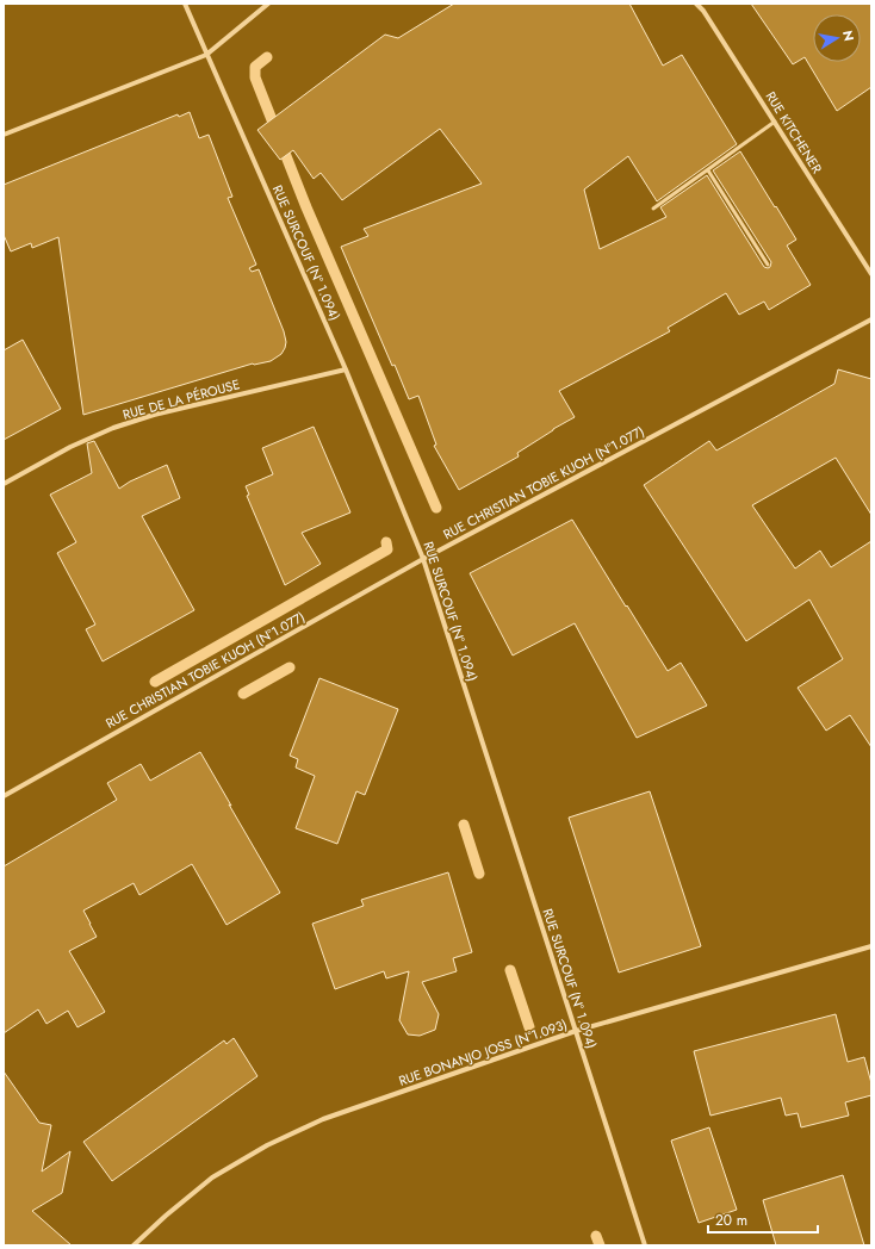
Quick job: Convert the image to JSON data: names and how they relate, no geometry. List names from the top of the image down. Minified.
{"streets":{"street":["RUE KITCHENER","RUE SURCOUF (N° 1.094)","RUE DE LA PÉROUSE","RUE CHRISTIAN TOBIE KUOH (N°1.077)","RUE BONANJO JOSS (N°1.093)"]},"crossings":[["RUE SURCOUF (N° 1.094)","RUE DE LA PÉROUSE"],["RUE SURCOUF (N° 1.094)","RUE CHRISTIAN TOBIE KUOH (N°1.077)"],["RUE SURCOUF (N° 1.094)","RUE BONANJO JOSS (N°1.093)"]],"scale_bar":"20 m","north":"right"}
